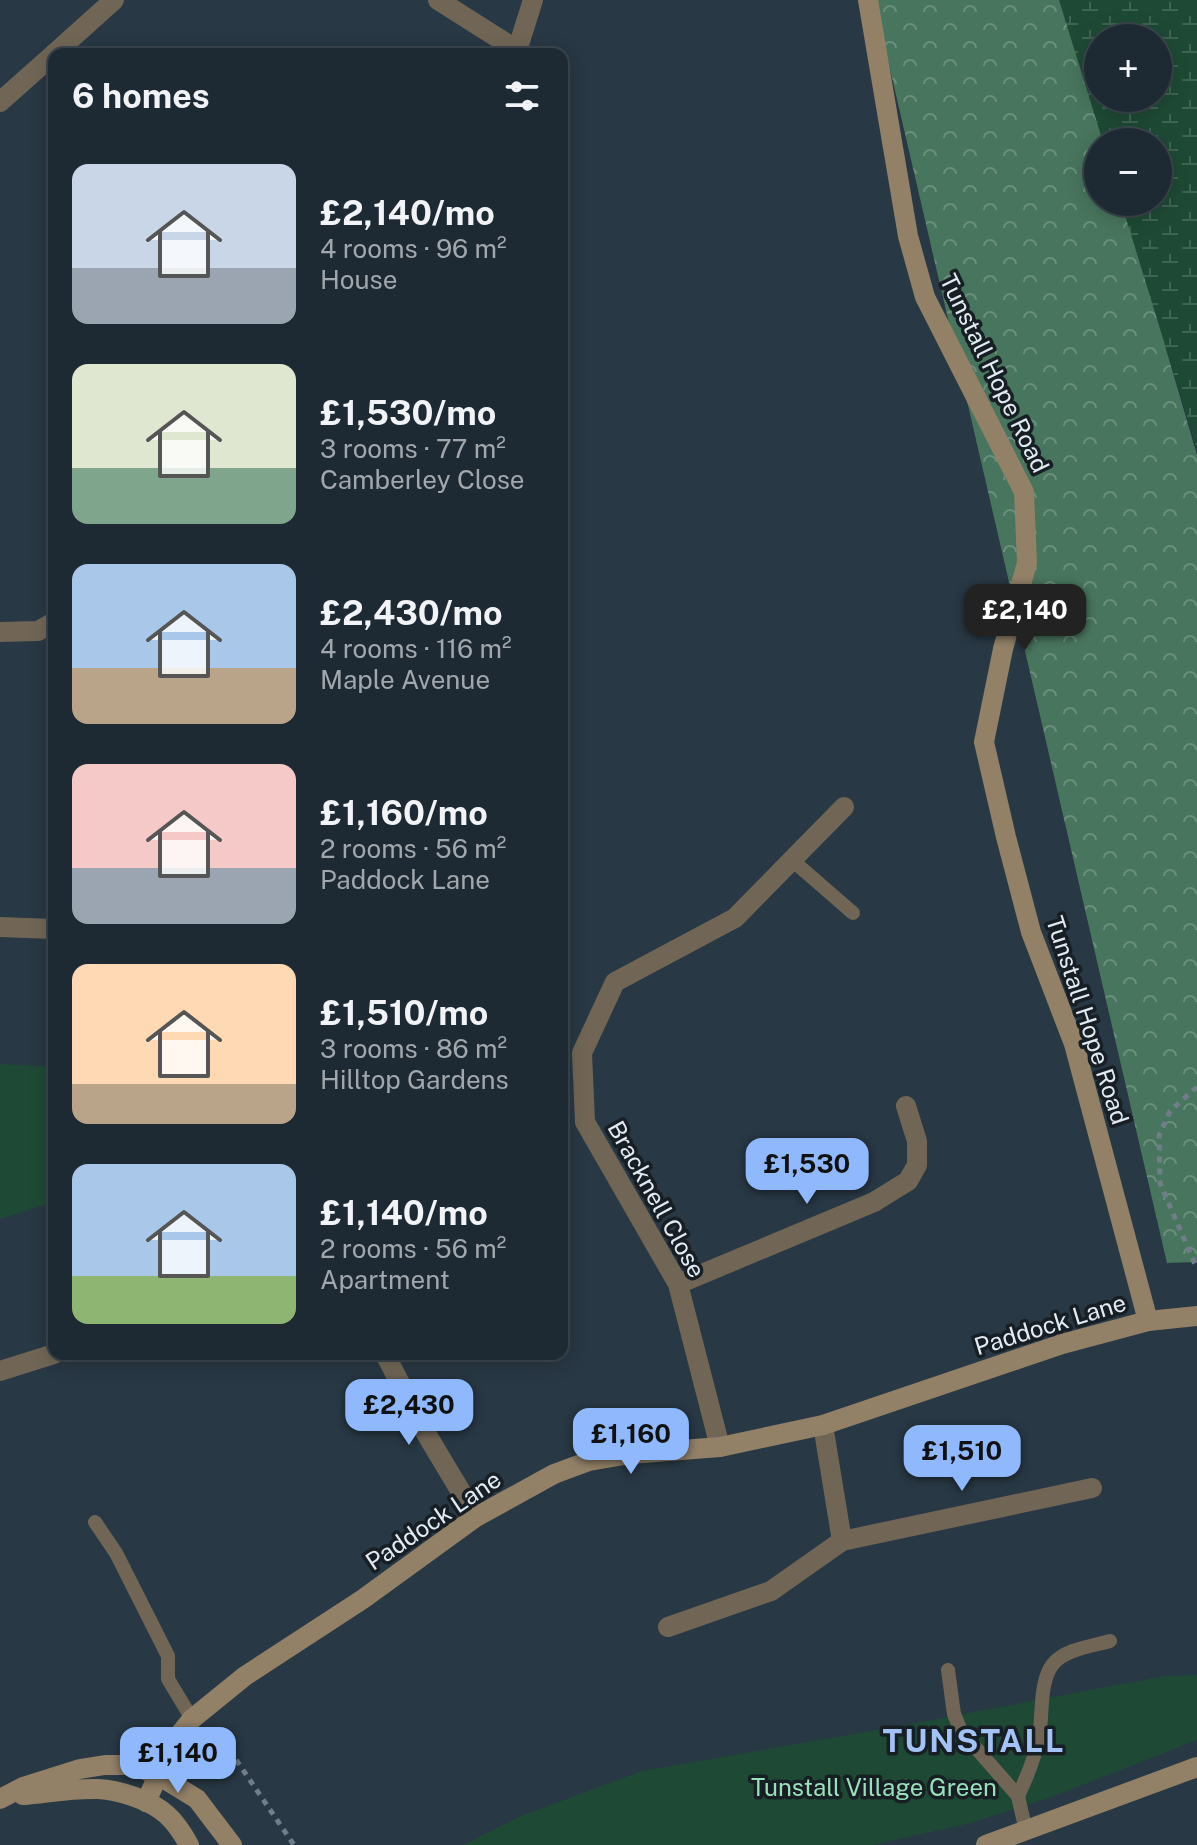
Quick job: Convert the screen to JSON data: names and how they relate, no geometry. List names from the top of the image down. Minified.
{"streets":{"street":["Tunstall Hope Road","Bracknell Close","Paddock Lane"]},"crossings":[["Tunstall Hope Road","Paddock Lane"],["Bracknell Close","Paddock Lane"]],"districts":["TUNSTALL"],"parks":["Tunstall Village Green"],"page":{"map_buttons":["+","−"],"heading":"6 homes","list":[{"name":"£2,140/mo","note":"4 rooms · 96 m² · House"},{"name":"£1,530/mo","note":"3 rooms · 77 m² · Camberley Close"},{"name":"£2,430/mo","note":"4 rooms · 116 m² · Maple Avenue"},{"name":"£1,160/mo","note":"2 rooms · 56 m² · Paddock Lane"},{"name":"£1,510/mo","note":"3 rooms · 86 m² · Hilltop Gardens"},{"name":"£1,140/mo","note":"2 rooms · 56 m² · Apartment"}],"price":["£2,140","£1,530","£2,430","£1,160","£1,510","£1,140"]}}
